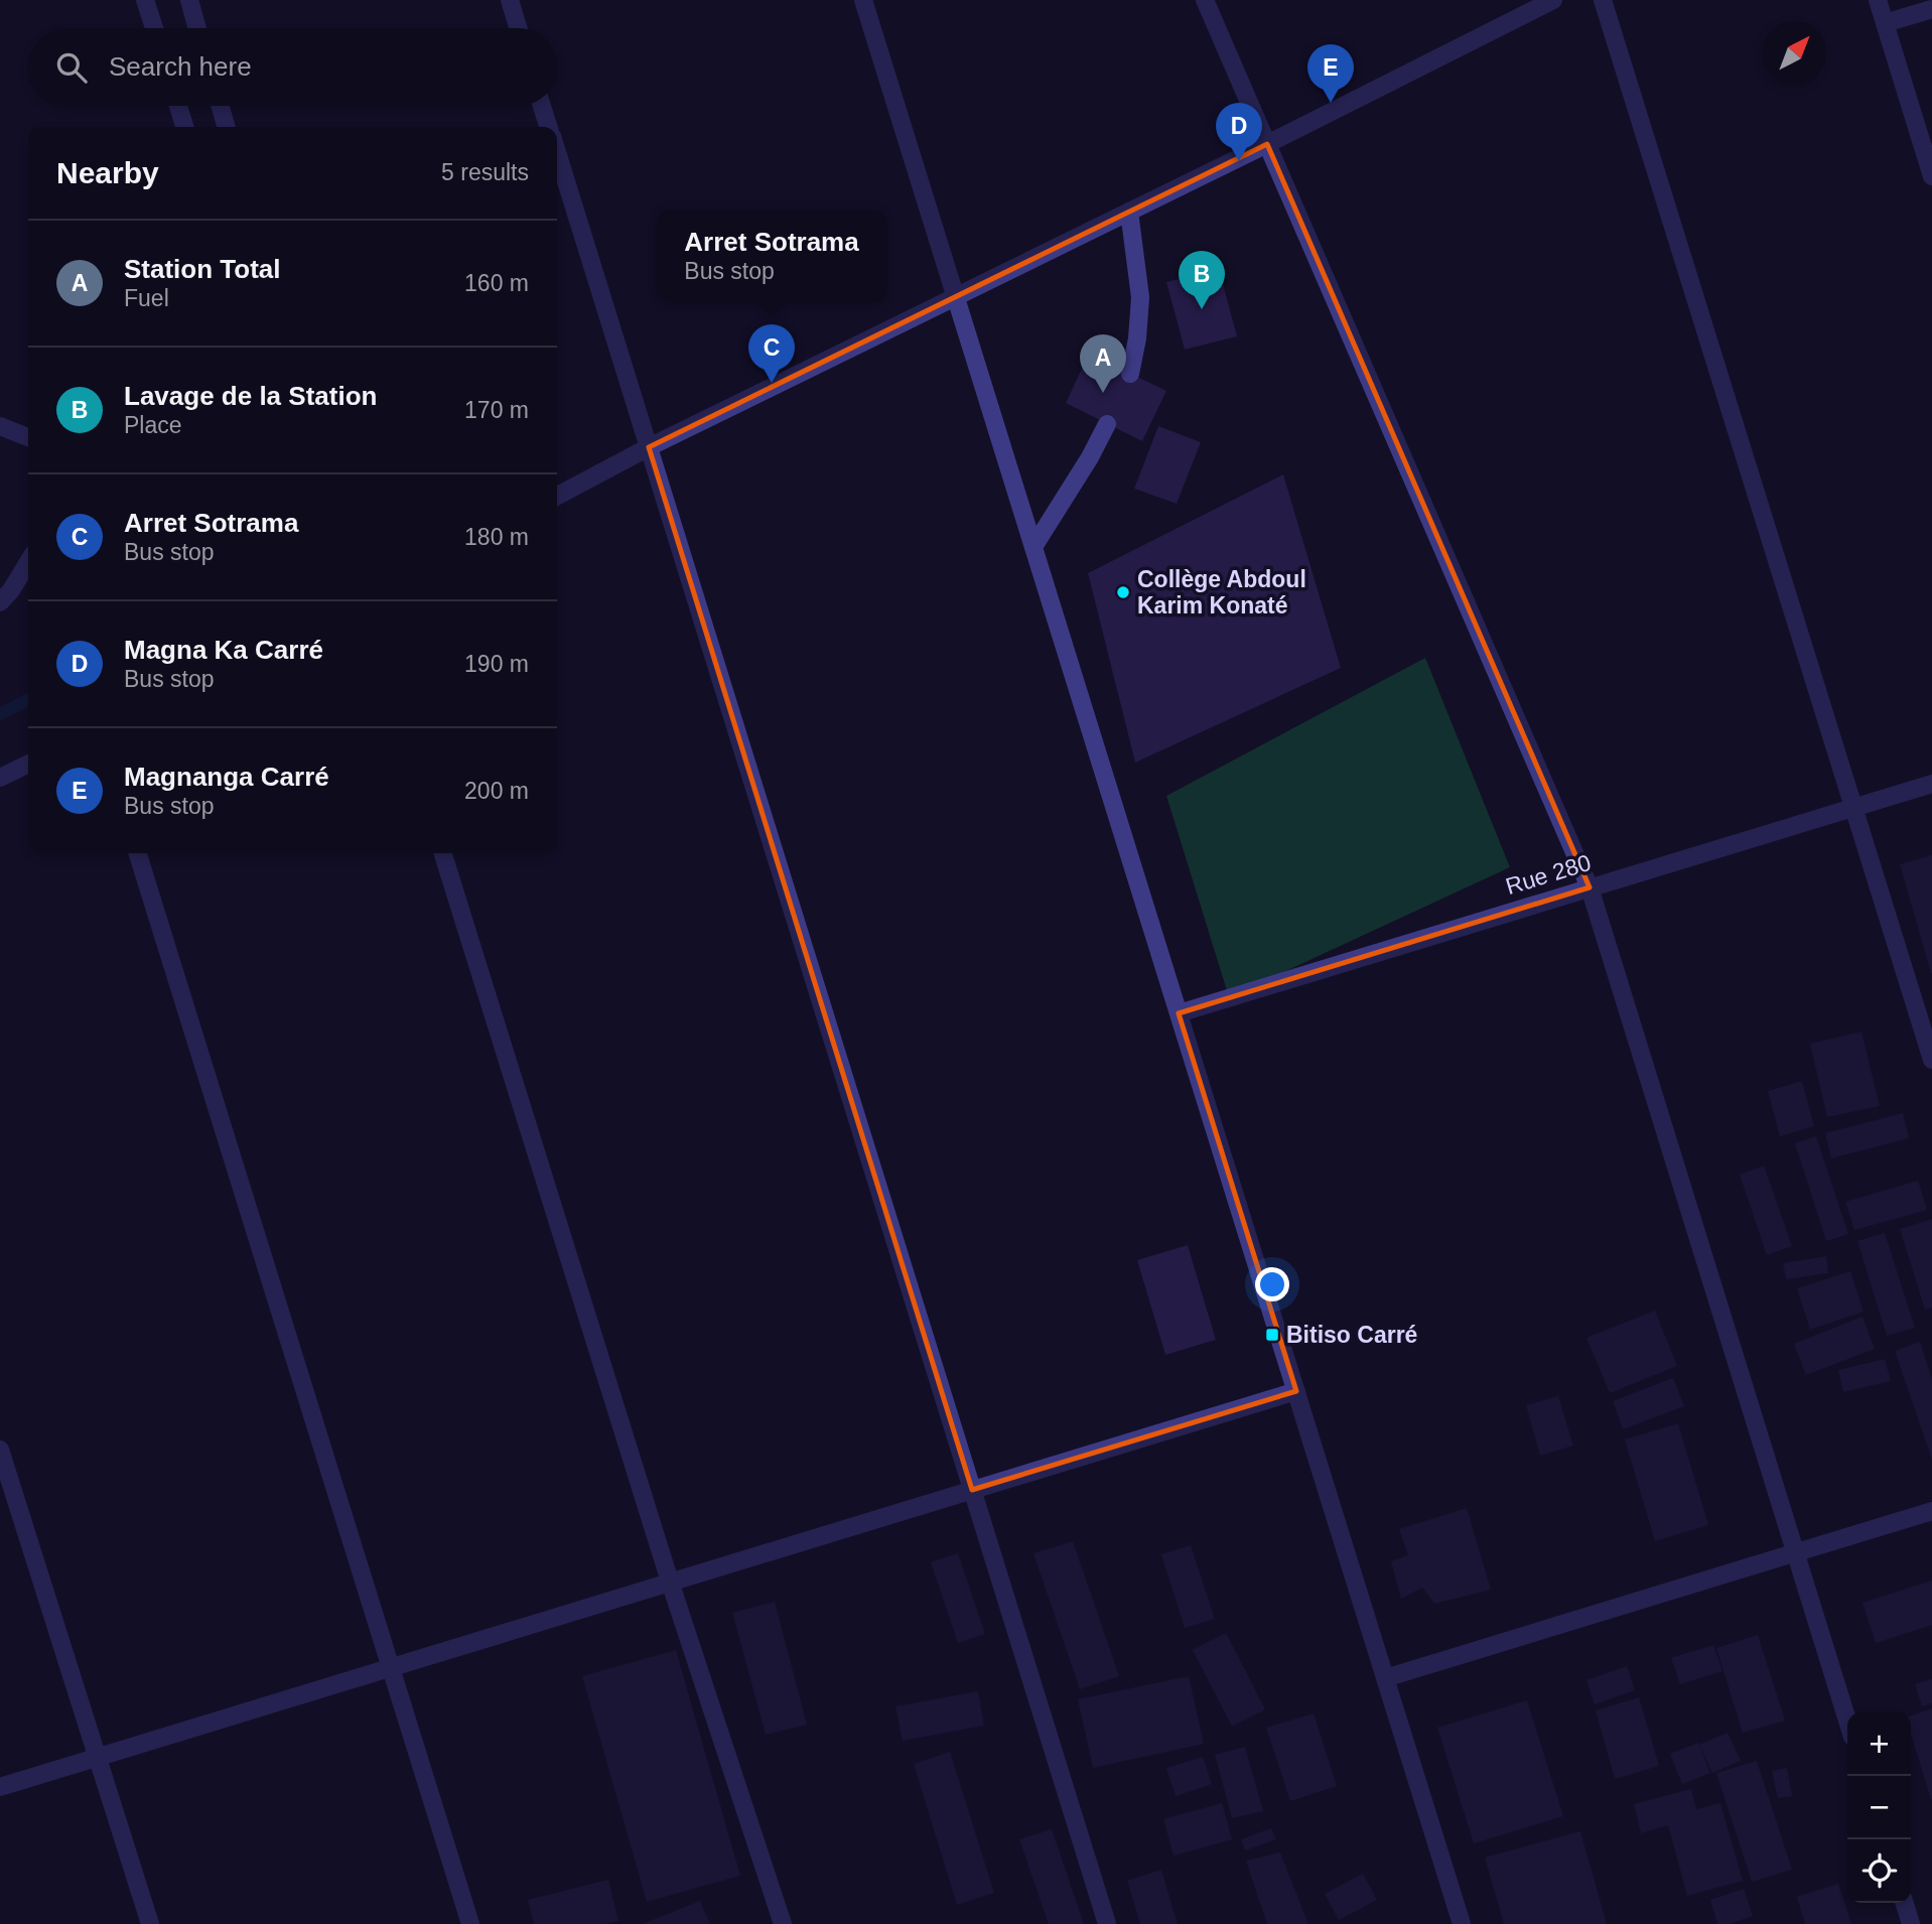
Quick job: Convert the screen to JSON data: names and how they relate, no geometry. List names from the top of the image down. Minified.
{"streets":{"street":["Rue 280"]},"places":{"other":["Collège Abdoul Karim Konaté"],"transit":["Bitiso Carré"]},"north":"top right","page":{"search":"Search here","pins":["E","D","B","C","A"],"heading":["Nearby","5 results"],"popup":["Arret Sotrama","Bus stop"],"list":[{"mark":"A","name":"Station Total","note":"Fuel","value":"160 m"},{"mark":"B","name":"Lavage de la Station","note":"Place","value":"170 m"},{"mark":"C","name":"Arret Sotrama","note":"Bus stop","value":"180 m"},{"mark":"D","name":"Magna Ka Carré","note":"Bus stop","value":"190 m"},{"mark":"E","name":"Magnanga Carré","note":"Bus stop","value":"200 m"}],"map_buttons":["+","−"]}}
